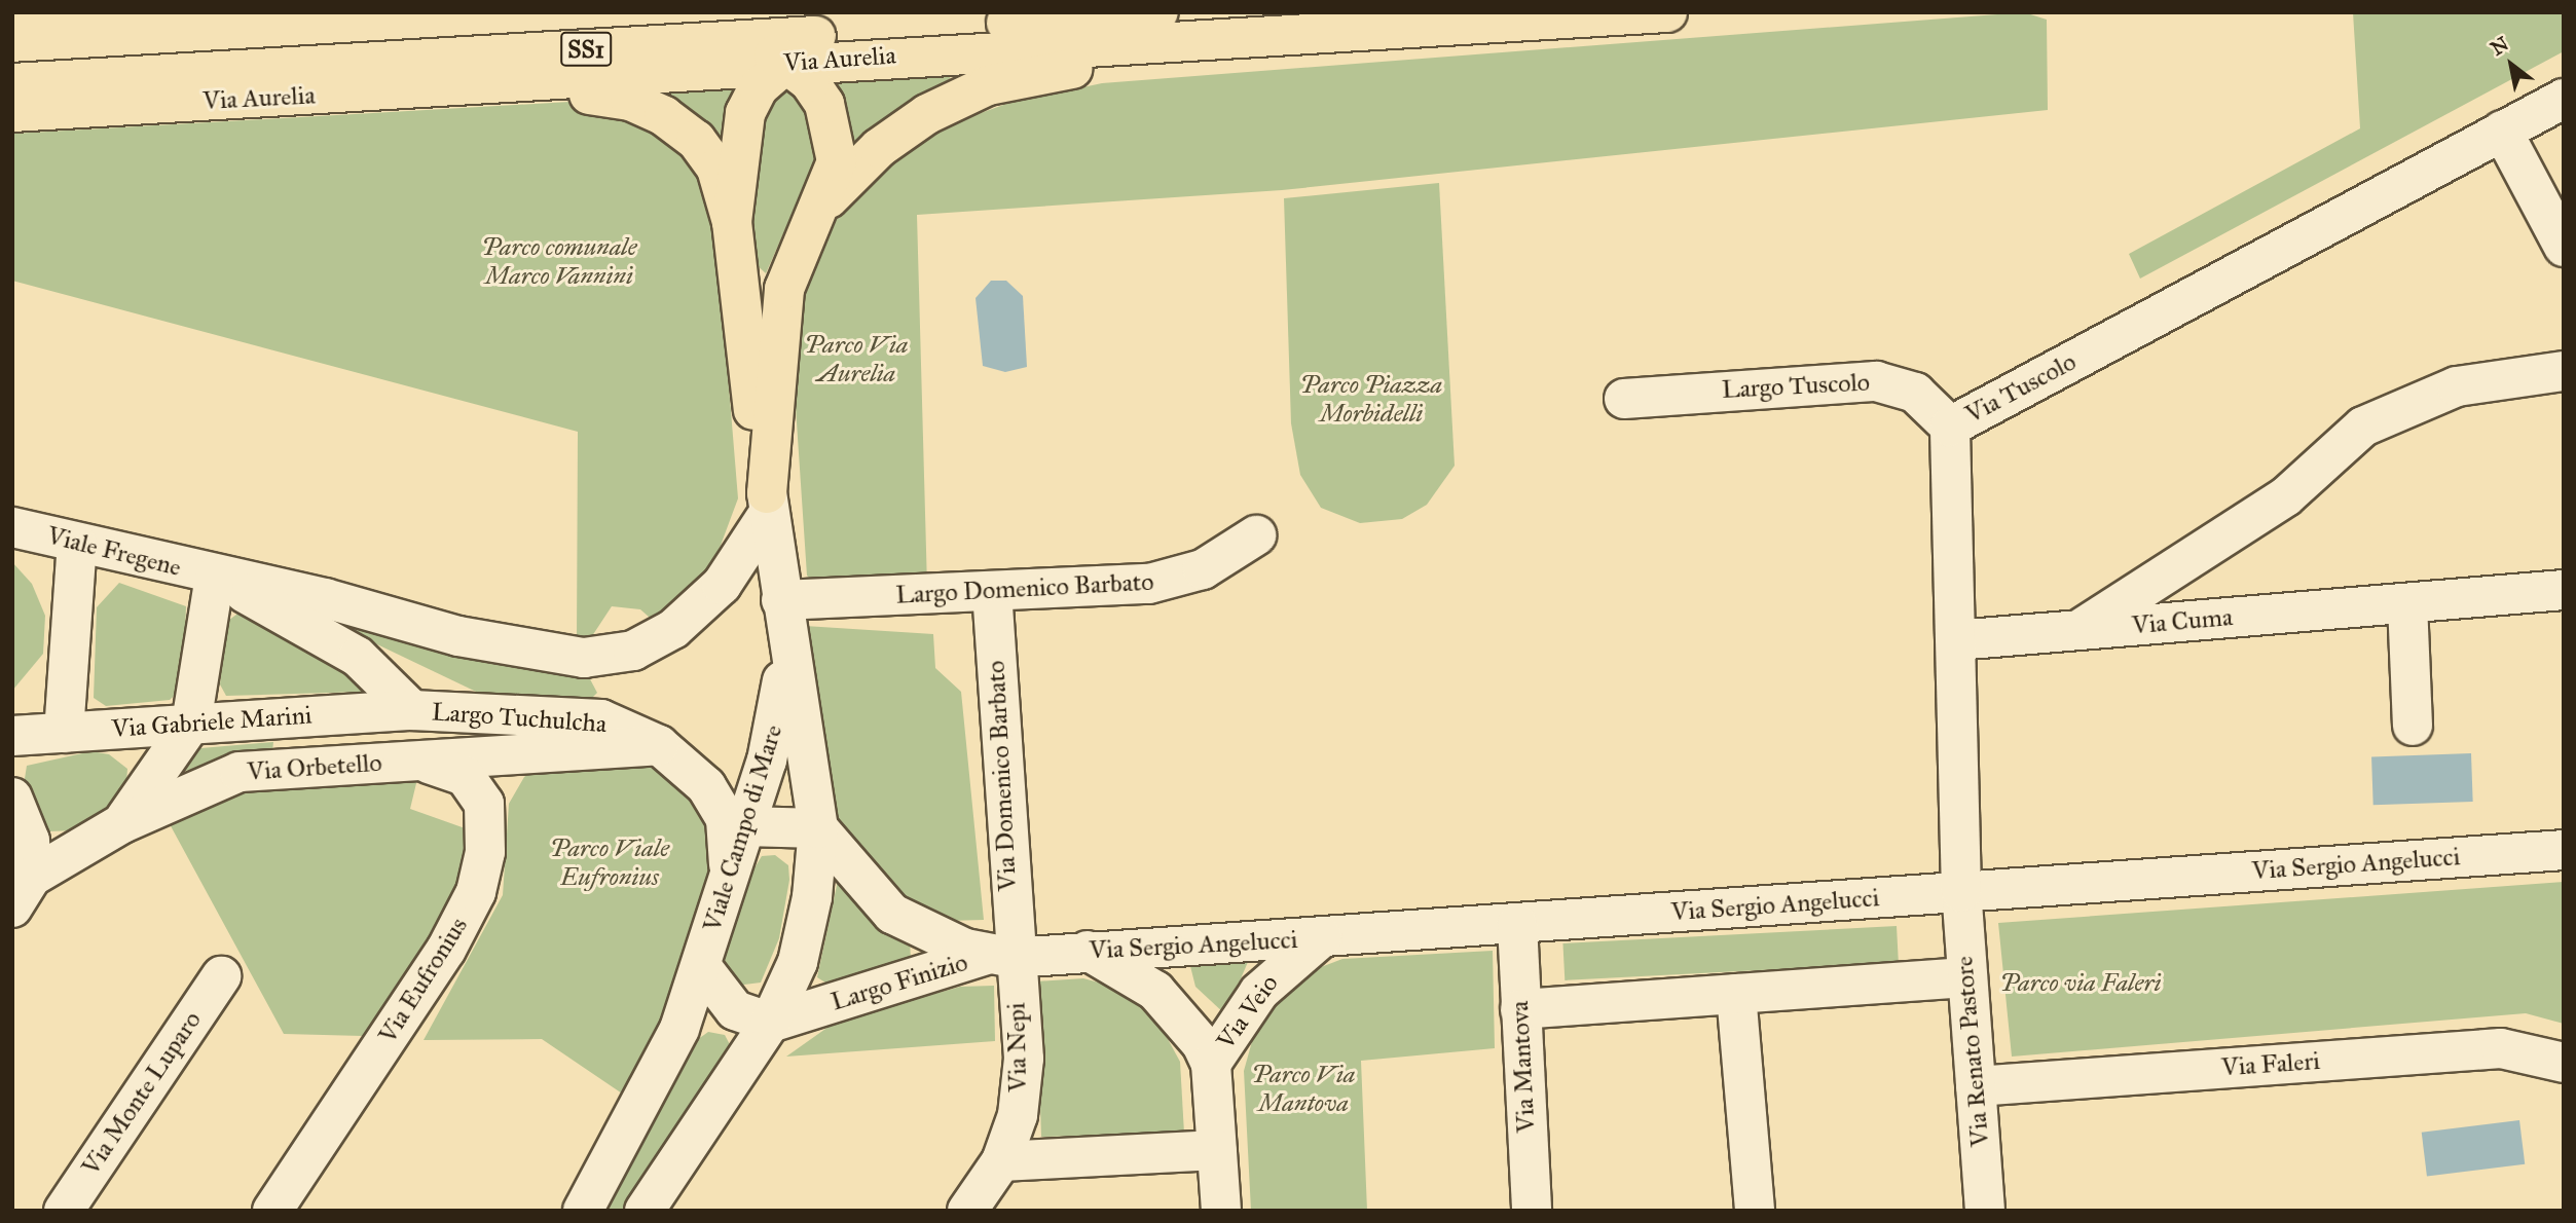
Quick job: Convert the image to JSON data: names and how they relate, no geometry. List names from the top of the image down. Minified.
{"streets":{"main road":["SS1","Via Aurelia"],"street":["Largo Tuscolo","Via Tuscolo","Viale Fregene","Largo Domenico Barbato","Via Cuma","Largo Tuchulcha","Via Gabriele Marini","Via Orbetello","Via Domenico Barbato","Viale Campo di Mare","Via Sergio Angelucci","Via Eufronius","Largo Finizio","Via Veio","Via Nepi","Via Renato Pastore","Via Faleri","Via Mantova","Via Monte Luparo"]},"crossings":[["Largo Tuscolo","Via Tuscolo"],["Via Tuscolo","Via Cuma"],["Via Tuscolo","Via Sergio Angelucci"],["Via Tuscolo","Via Renato Pastore"],["Viale Fregene","Largo Tuchulcha"],["Largo Domenico Barbato","Via Domenico Barbato"],["Largo Domenico Barbato","Viale Campo di Mare"],["Largo Tuchulcha","Via Gabriele Marini"],["Largo Tuchulcha","Via Orbetello"],["Largo Tuchulcha","Viale Campo di Mare"],["Via Orbetello","Via Eufronius"],["Via Domenico Barbato","Via Sergio Angelucci"],["Via Domenico Barbato","Largo Finizio"],["Via Domenico Barbato","Via Nepi"],["Viale Campo di Mare","Largo Finizio"],["Via Sergio Angelucci","Largo Finizio"],["Via Sergio Angelucci","Via Veio"],["Via Sergio Angelucci","Via Nepi"],["Via Sergio Angelucci","Via Renato Pastore"],["Via Sergio Angelucci","Via Mantova"],["Largo Finizio","Via Nepi"],["Via Renato Pastore","Via Faleri"]],"parks":["Parco comunale Marco Vannini","Parco Via Aurelia","Parco Piazza Morbidelli","Parco Viale Eufronius","Parco via Faleri","Parco Via Mantova"],"north":"top left"}
